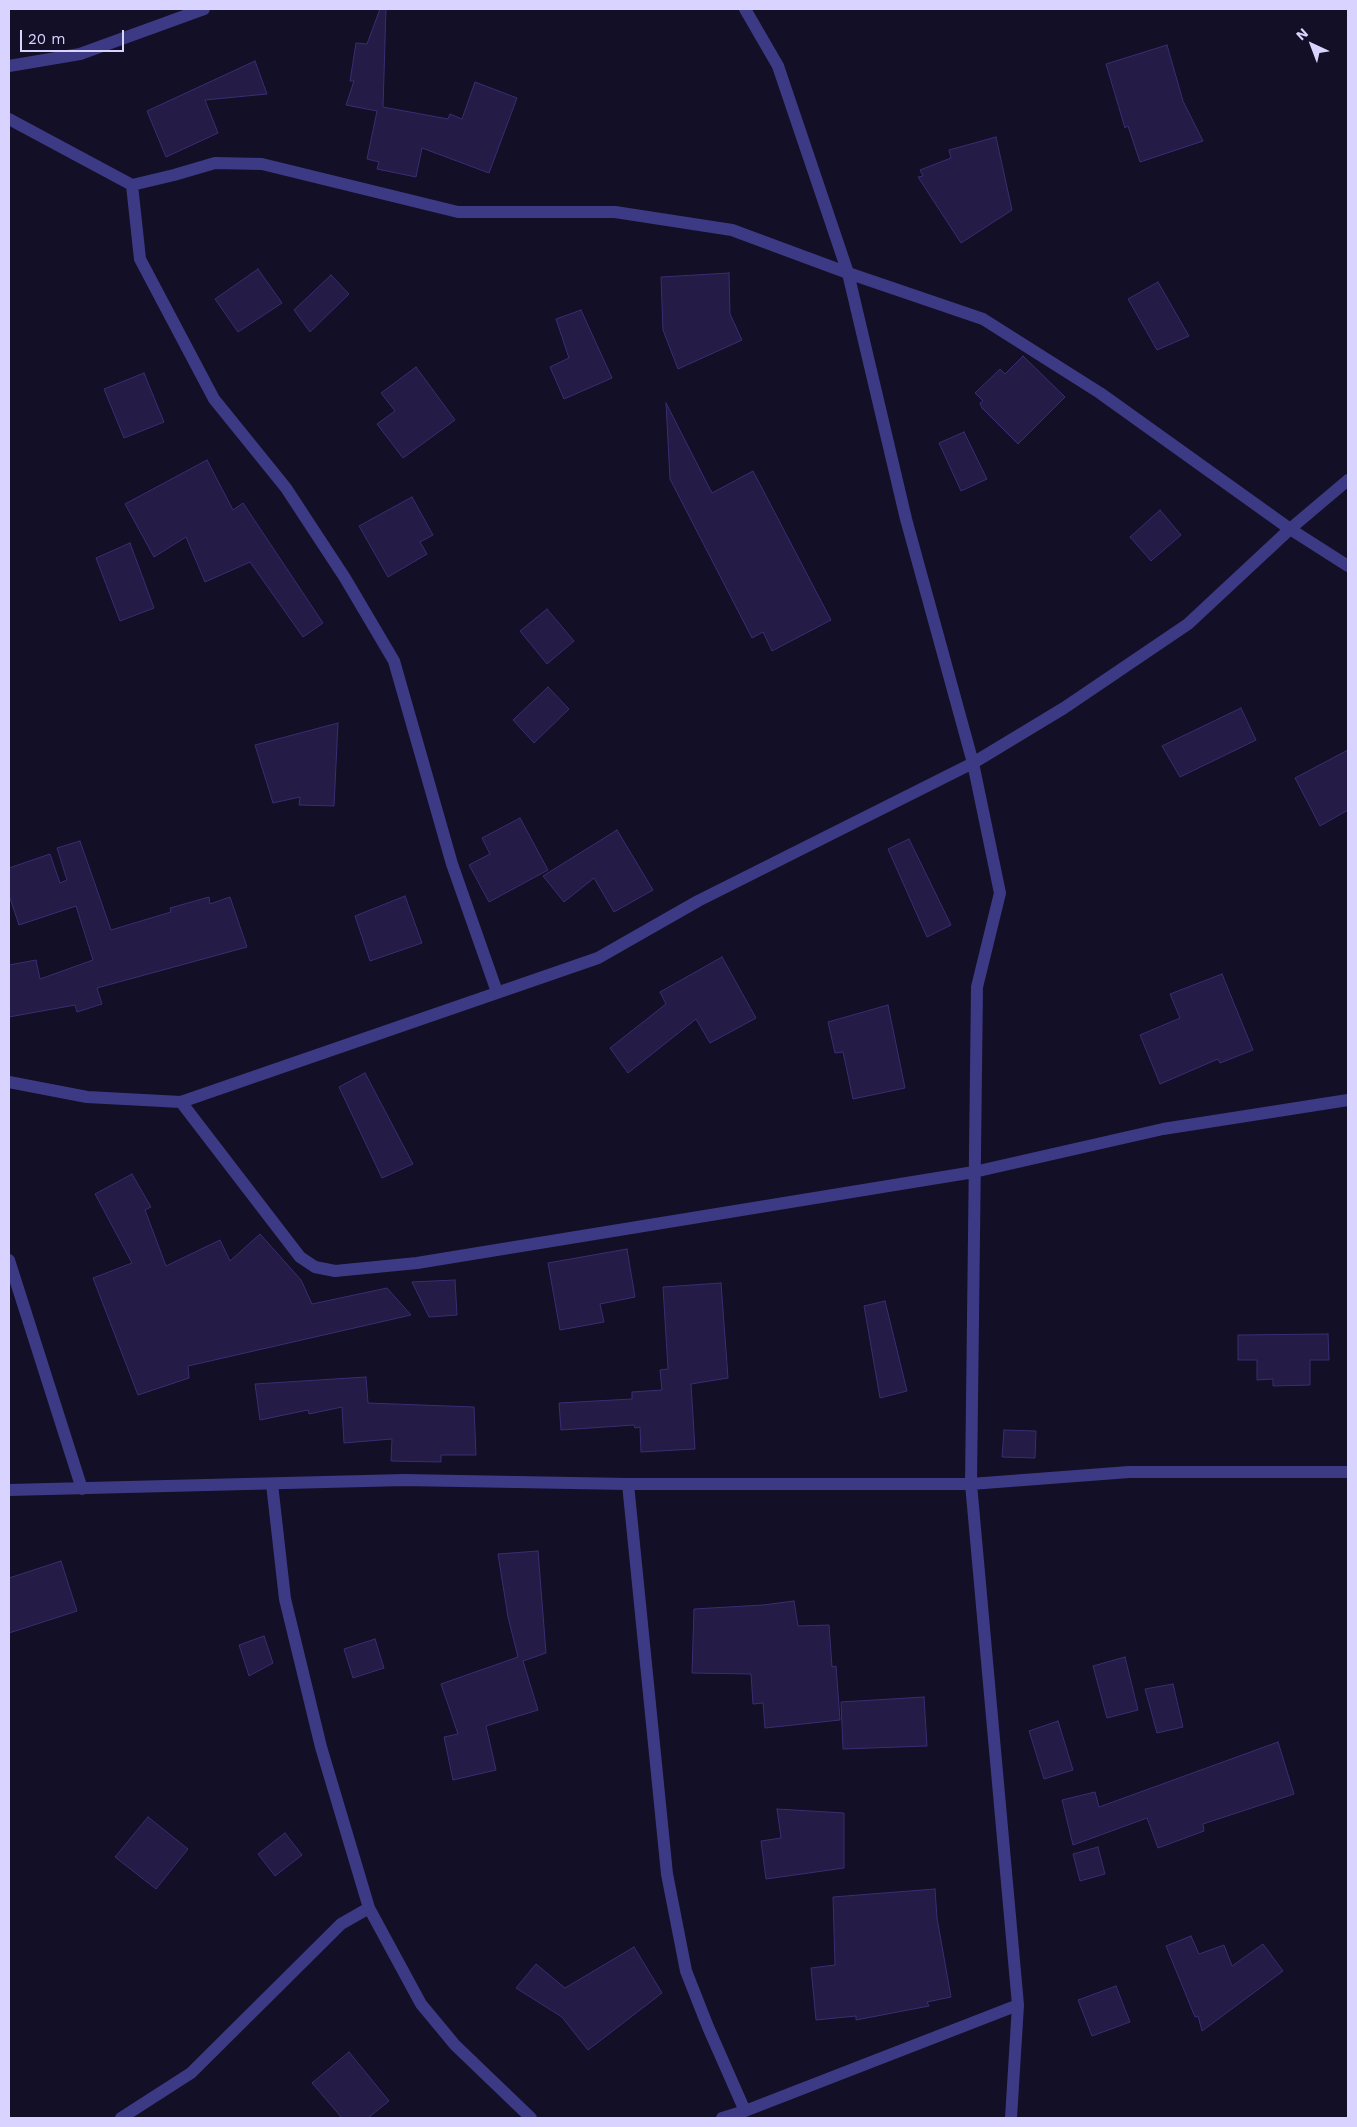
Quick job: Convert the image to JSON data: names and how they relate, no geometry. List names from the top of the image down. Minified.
{"scale_bar":"20 m","north":"top left"}
